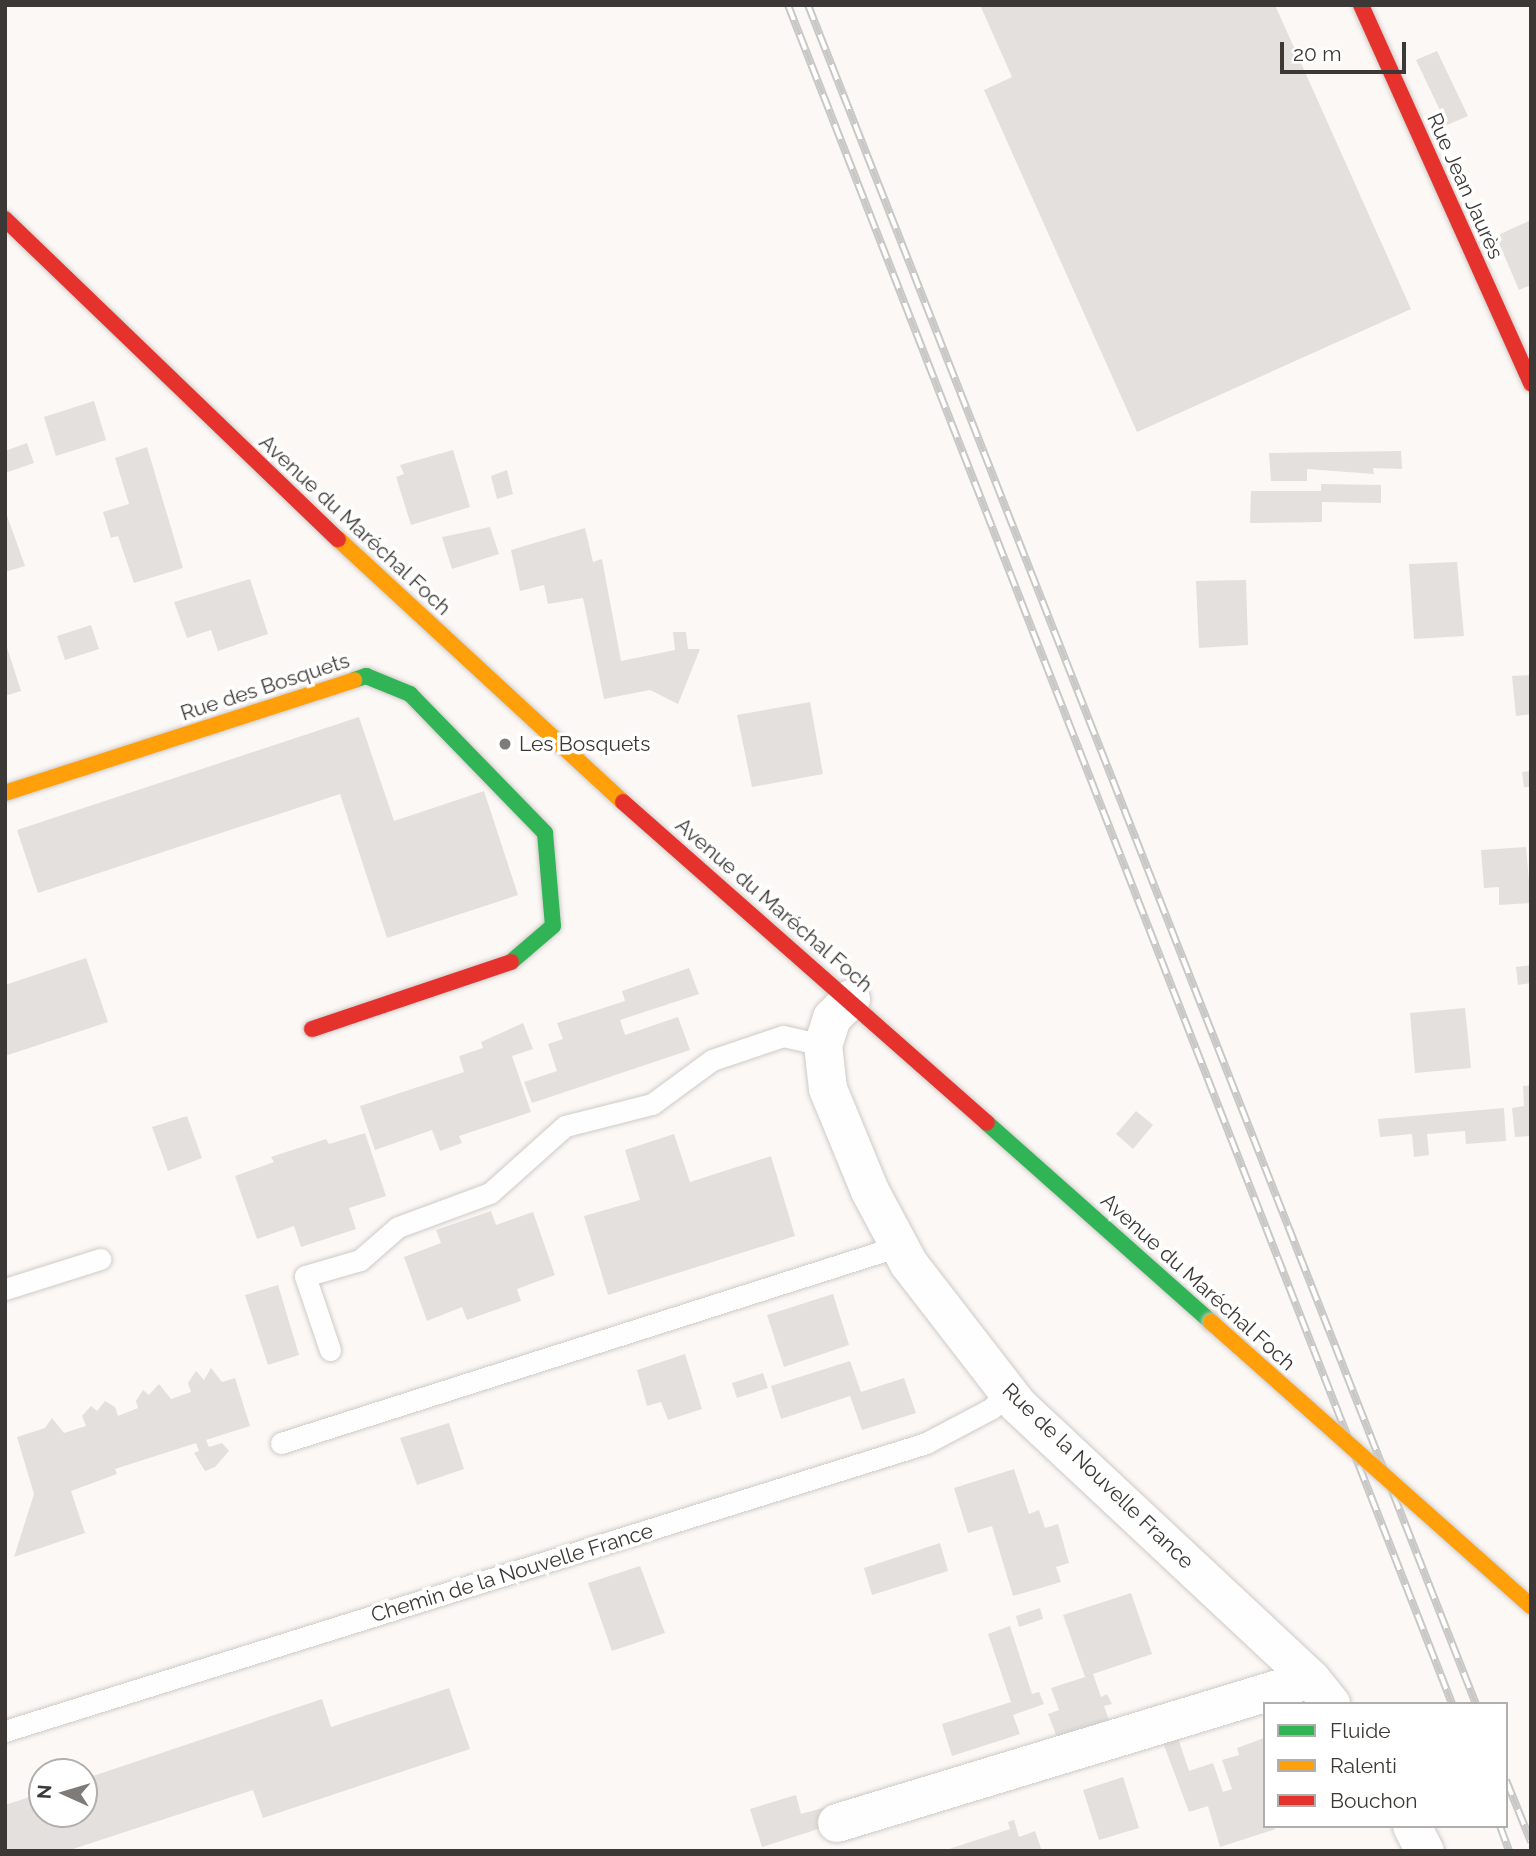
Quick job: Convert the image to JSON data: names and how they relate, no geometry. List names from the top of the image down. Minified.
{"streets":{"main road":["Rue Jean Jaurès","Avenue du Maréchal Foch","Rue des Bosquets"],"street":["Rue de la Nouvelle France"],"lane":["Chemin de la Nouvelle France"]},"crossings":[["Avenue du Maréchal Foch","Rue de la Nouvelle France"],["Rue de la Nouvelle France","Chemin de la Nouvelle France"]],"places":["Les Bosquets"],"legend":["Fluide","Ralenti","Bouchon"],"scale_bar":"20 m","north":"left"}
